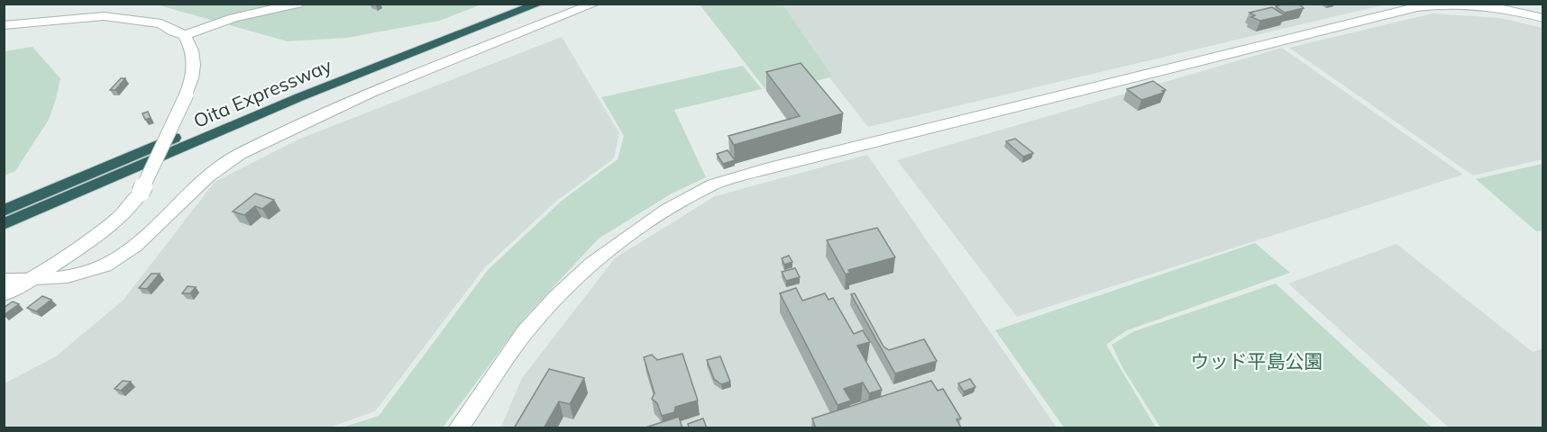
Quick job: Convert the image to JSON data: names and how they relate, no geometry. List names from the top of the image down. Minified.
{"streets":{"highway":["Oita Expressway"]},"parks":["ウッド平島公園"]}
